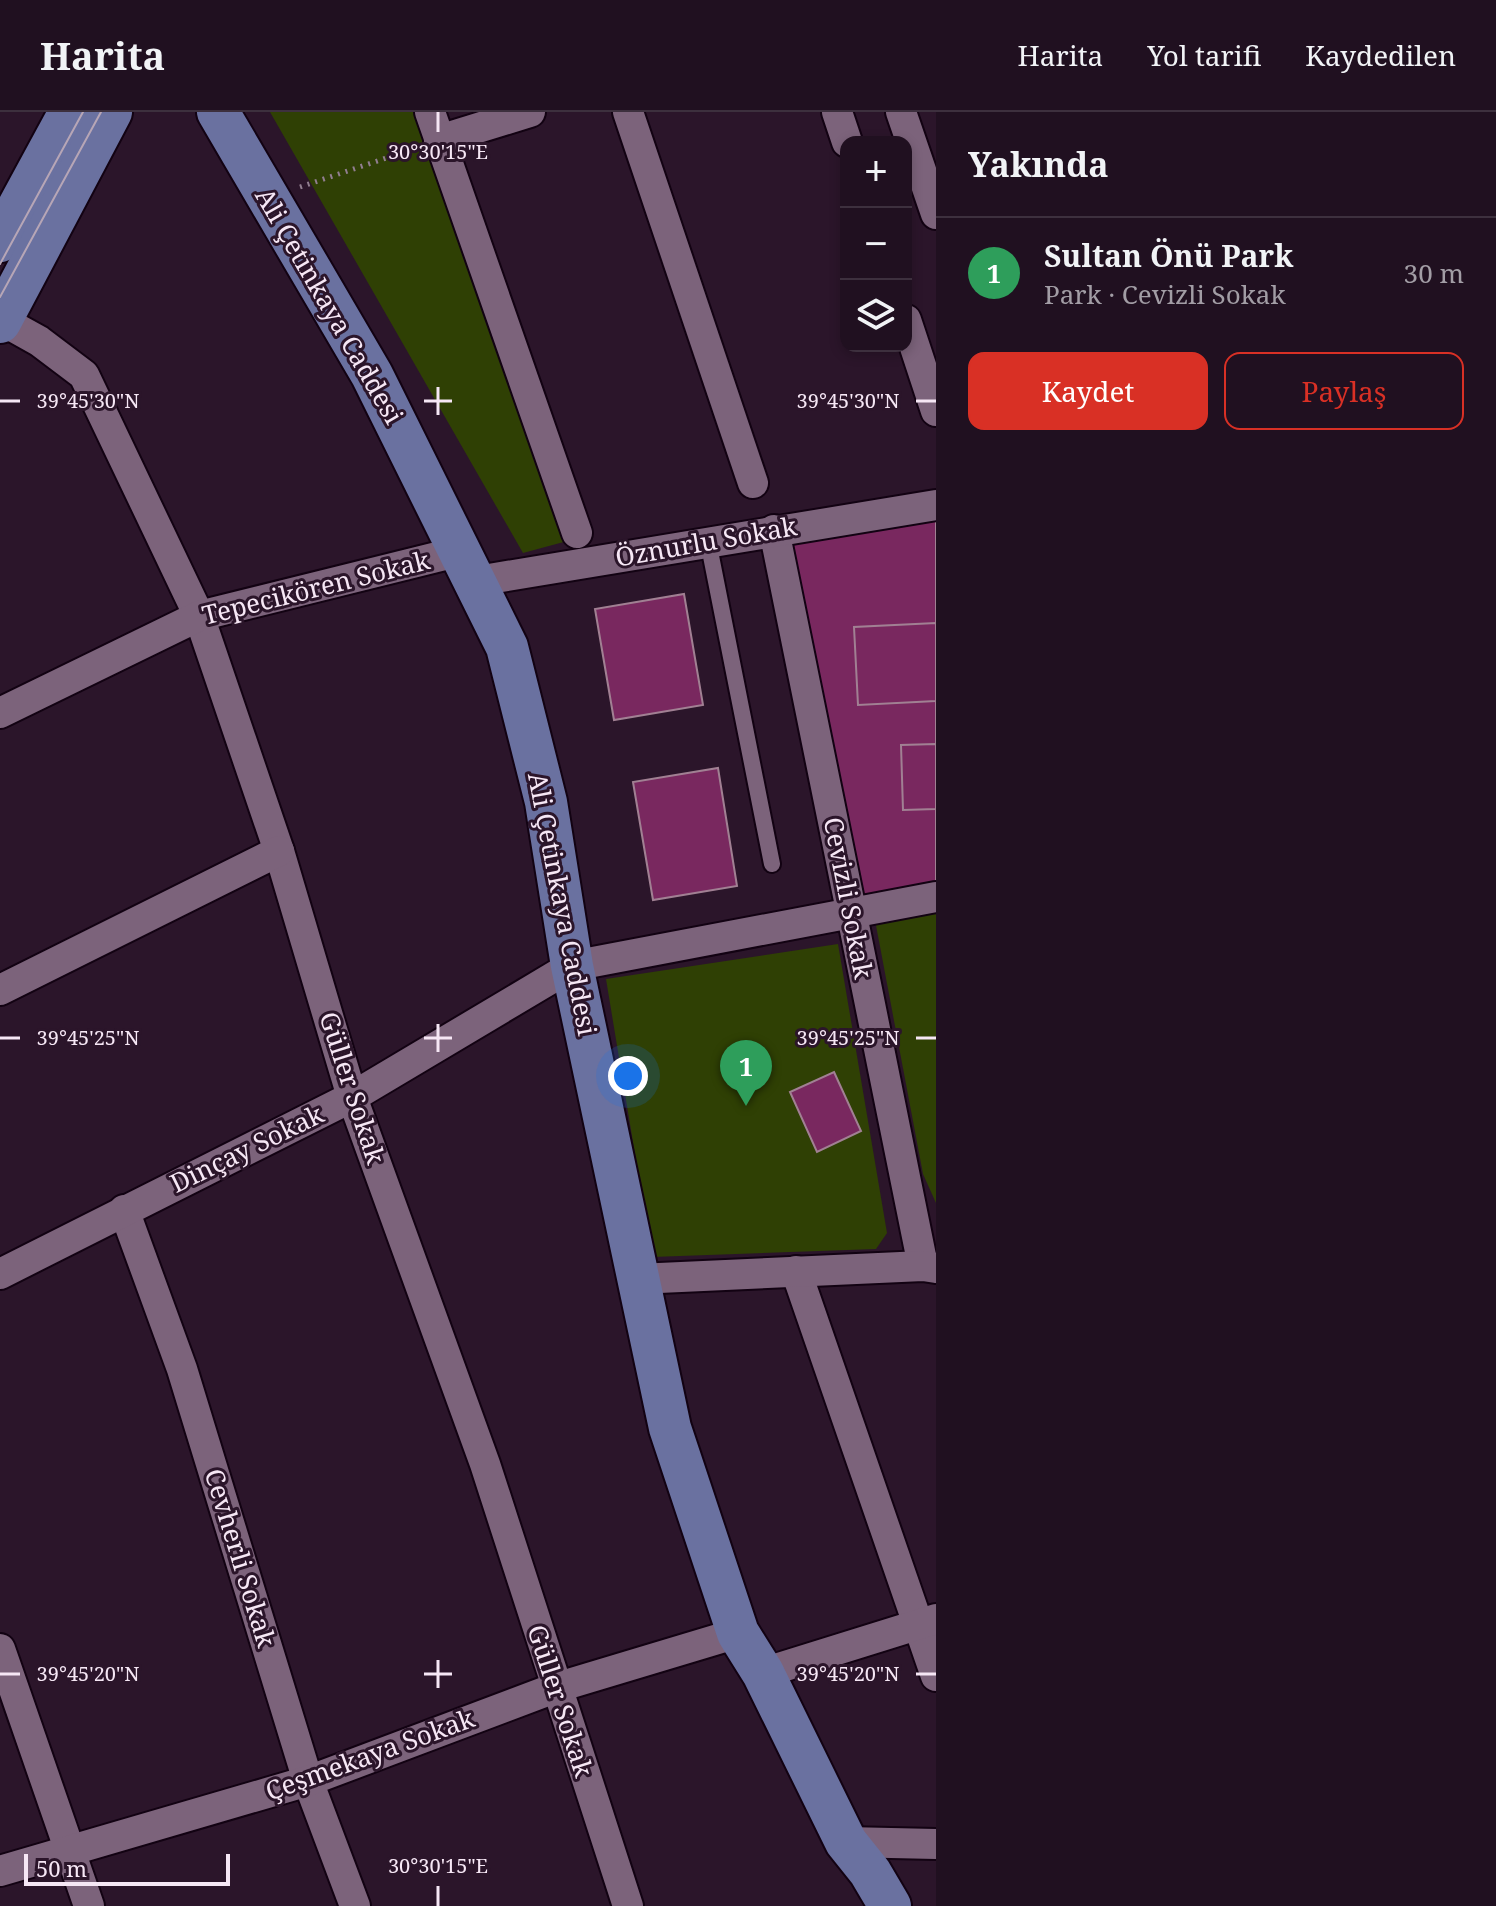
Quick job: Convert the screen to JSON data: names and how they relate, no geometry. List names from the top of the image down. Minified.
{"streets":{"main road":["Ali Çetinkaya Caddesi"],"street":["Öznurlu Sokak","Tepecikören Sokak","Cevizli Sokak","Güller Sokak","Dinçay Sokak","Cevherli Sokak","Çeşmekaya Sokak"]},"crossings":[["Ali Çetinkaya Caddesi","Öznurlu Sokak"],["Ali Çetinkaya Caddesi","Tepecikören Sokak"],["Ali Çetinkaya Caddesi","Dinçay Sokak"],["Ali Çetinkaya Caddesi","Çeşmekaya Sokak"],["Öznurlu Sokak","Tepecikören Sokak"],["Öznurlu Sokak","Cevizli Sokak"],["Tepecikören Sokak","Güller Sokak"],["Cevizli Sokak","Dinçay Sokak"],["Güller Sokak","Dinçay Sokak"],["Güller Sokak","Çeşmekaya Sokak"],["Dinçay Sokak","Cevherli Sokak"],["Cevherli Sokak","Çeşmekaya Sokak"]],"scale_bar":"50 m","page":{"header":"Harita","nav":["Harita","Yol tarifi","Kaydedilen"],"heading":"Yakında","map_buttons":["+","−"],"list":[{"mark":"1","name":"Sultan Önü Park","note":"Park · Cevizli Sokak","value":"30 m"}],"buttons":["Kaydet","Paylaş"],"pins":"1","scale":"50 m"},"coordinates":["30°30'15\"E","39°45'30\"N","39°45'25\"N","39°45'20\"N"]}
